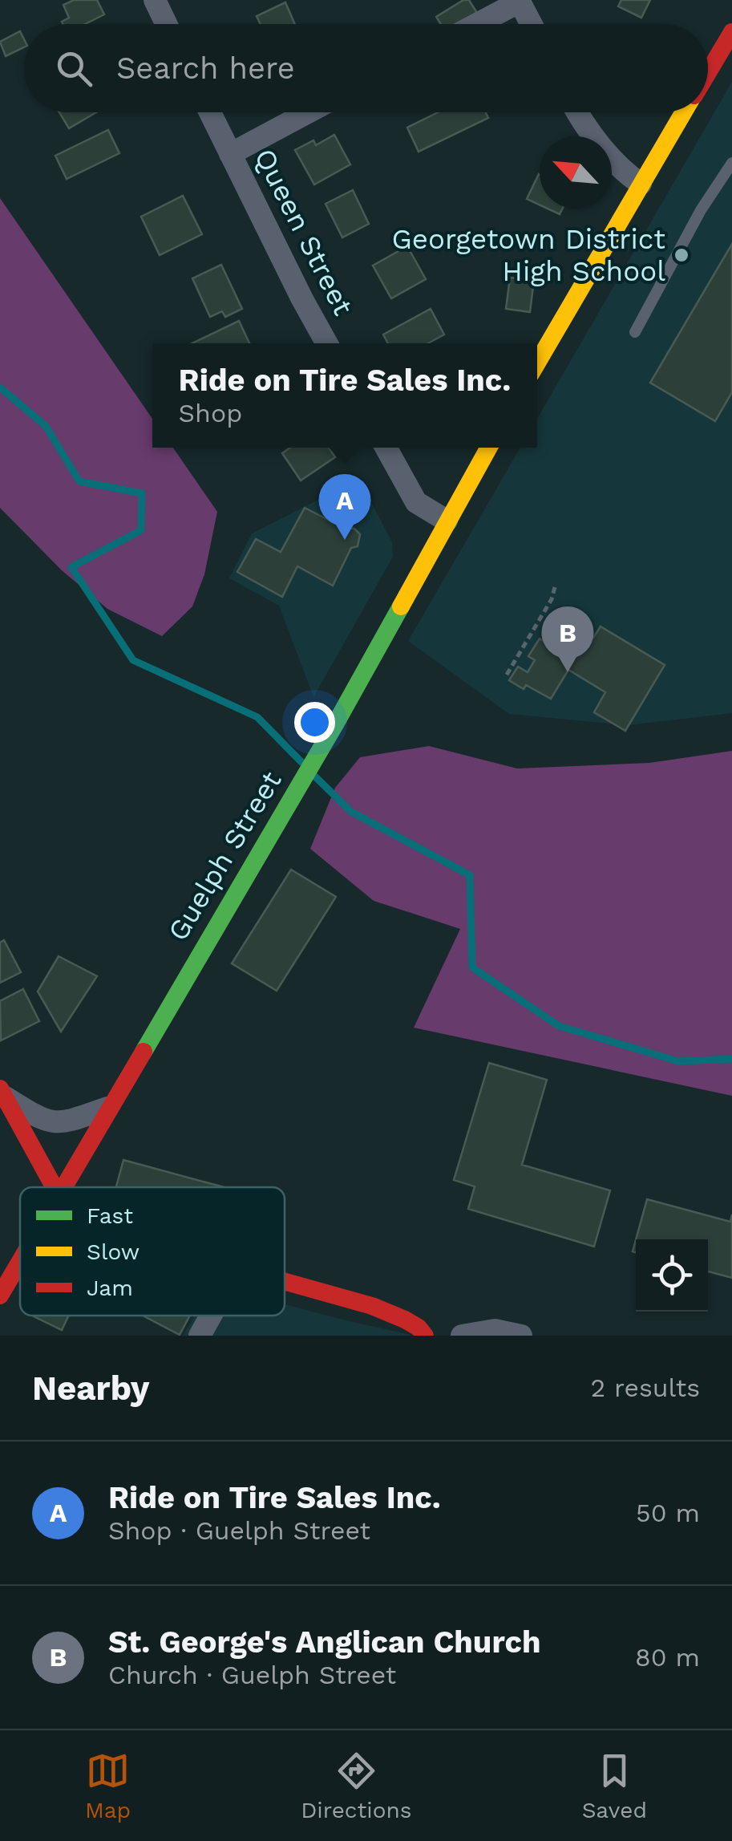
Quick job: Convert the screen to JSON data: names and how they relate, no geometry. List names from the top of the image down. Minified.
{"streets":{"main road":["Guelph Street"],"street":["Queen Street"]},"places":["Georgetown District High School"],"legend":["Fast","Slow","Jam"],"north":"top left","page":{"search":"Search here","popup":["Ride on Tire Sales Inc.","Shop"],"pins":["A","B"],"heading":["Nearby","2 results"],"list":[{"mark":"A","name":"Ride on Tire Sales Inc.","note":"Shop · Guelph Street","value":"50 m"},{"mark":"B","name":"St. George's Anglican Church","note":"Church · Guelph Street","value":"80 m"}],"nav":["Map","Directions","Saved"]}}
